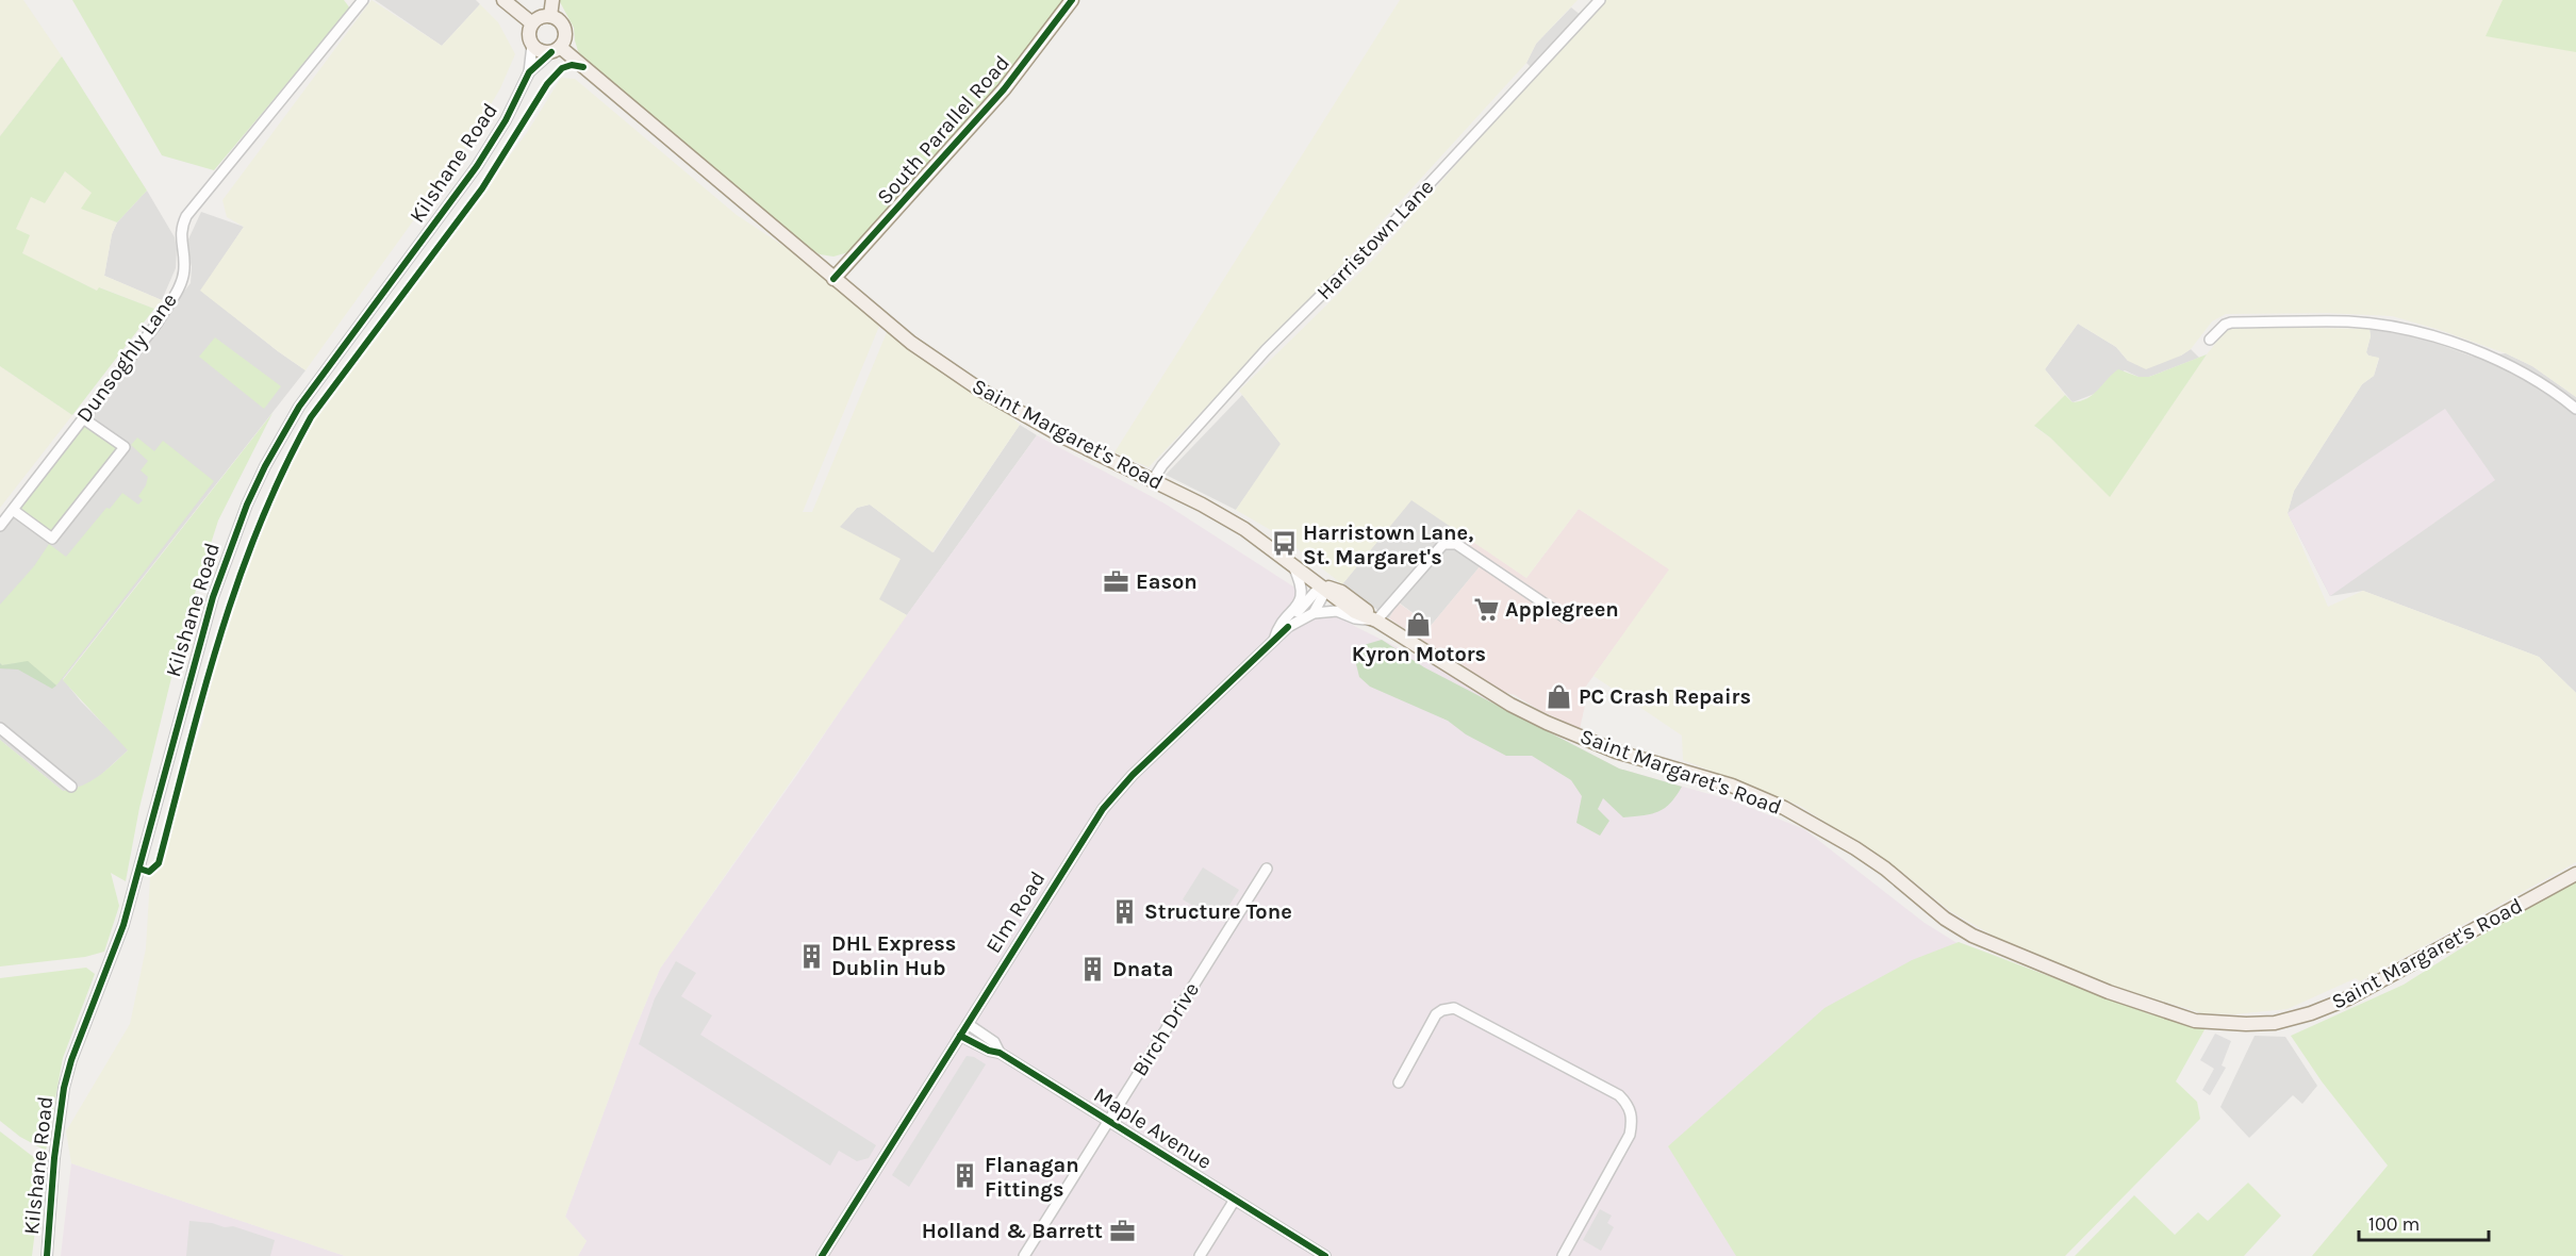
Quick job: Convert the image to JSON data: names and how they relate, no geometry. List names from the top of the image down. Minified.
{"streets":{"main road":["South Parallel Road","Saint Margaret's Road"],"street":["Kilshane Road","Harristown Lane","Dunsoghly Lane","Elm Road","Birch Drive","Maple Avenue"]},"crossings":[["South Parallel Road","Saint Margaret's Road"],["Kilshane Road","Saint Margaret's Road"],["Harristown Lane","Saint Margaret's Road"],["Saint Margaret's Road","Elm Road"],["Elm Road","Maple Avenue"],["Birch Drive","Maple Avenue"]],"places":{"bus stop":["Harristown Lane, St. Margaret's"],"office":["Eason","Holland & Barrett"],"supermarket":["Applegreen"],"shop":["Kyron Motors","PC Crash Repairs"],"building":["Structure Tone","DHL Express Dublin Hub","Dnata","Flanagan Fittings"]},"scale_bar":"100 m"}
